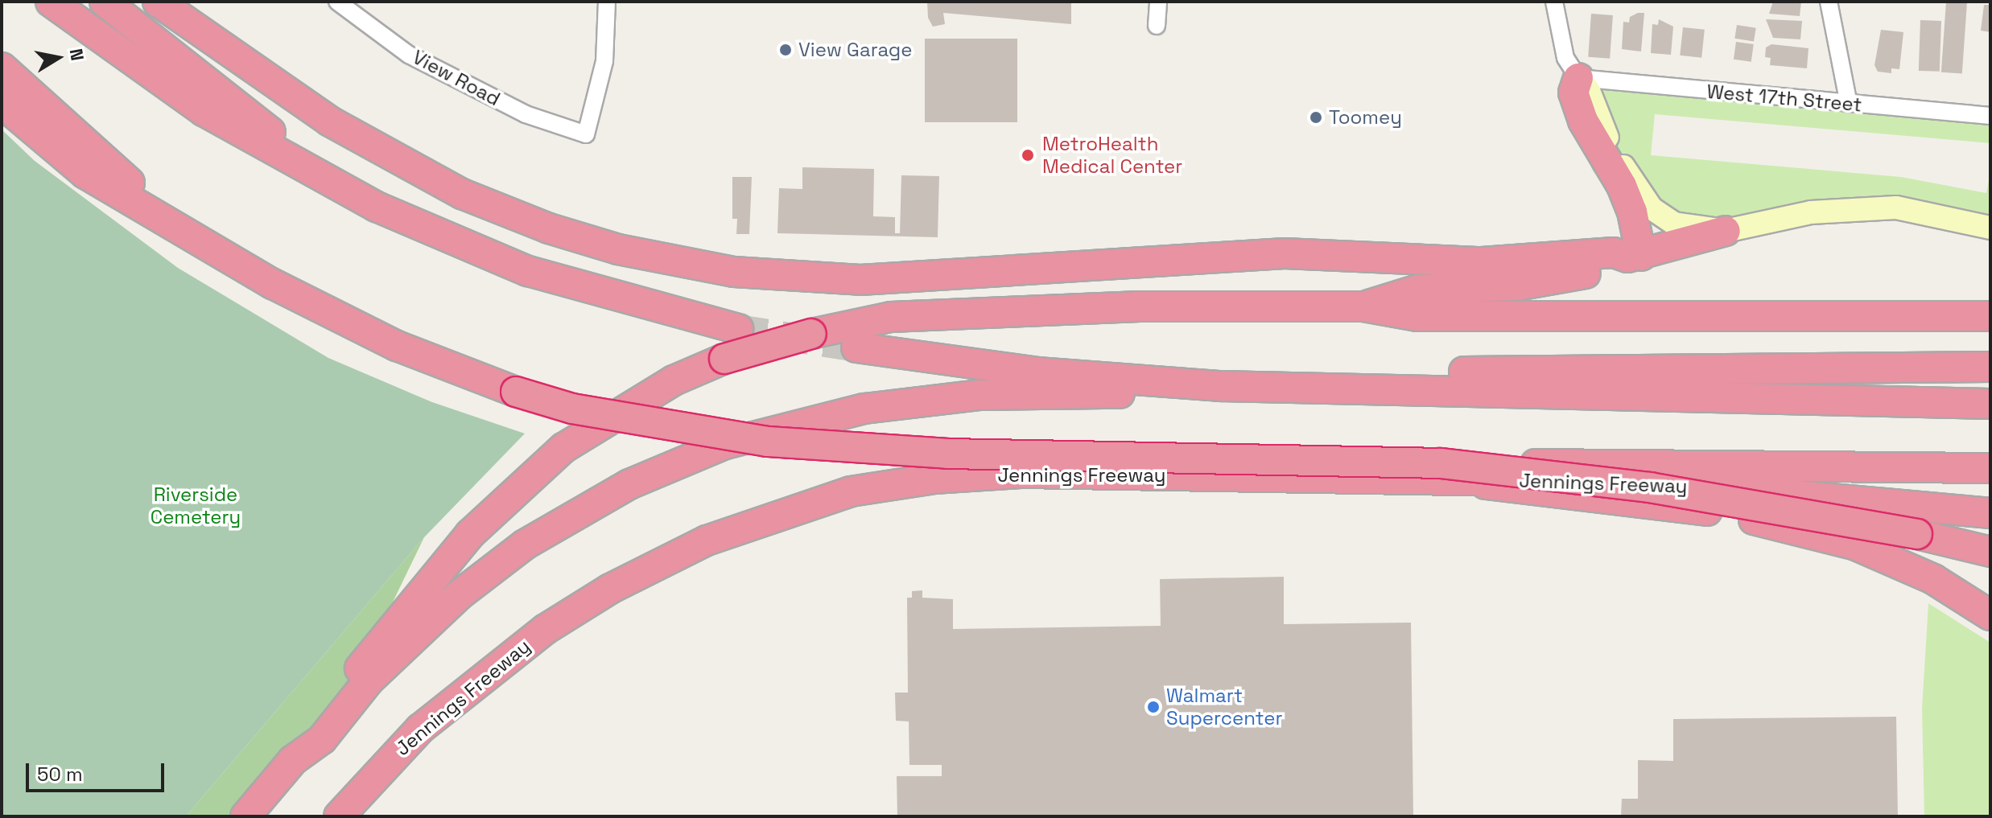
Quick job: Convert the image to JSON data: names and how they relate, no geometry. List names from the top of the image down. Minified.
{"streets":{"highway":["Jennings Freeway"],"street":["View Road","West 17th Street"]},"parks":["Riverside Cemetery"],"places":["View Garage","Toomey","MetroHealth Medical Center","Walmart Supercenter"],"scale_bar":"50 m","north":"right"}
